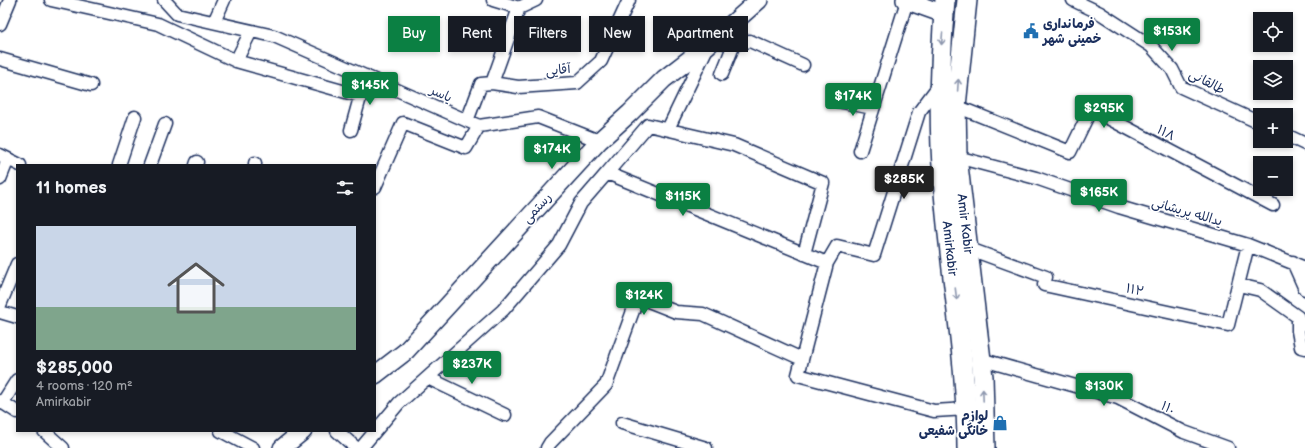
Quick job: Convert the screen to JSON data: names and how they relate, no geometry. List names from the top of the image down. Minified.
{"streets":{"main road":["Amir Kabir","Amirkabir"],"street":["آقایی","طالقانی","یاسر","۱۱۸","رستمی","یدالله پریشانی","۱۱۲","۱۱۰"]},"crossings":[["۱۱۸","Amir Kabir"],["یدالله پریشانی","Amir Kabir"],["یدالله پریشانی","۱۱۲"],["Amir Kabir","Amirkabir"],["Amir Kabir","۱۱۲"],["Amir Kabir","۱۱۰"],["Amirkabir","۱۱۲"]],"one_way":["Amir Kabir","Amirkabir"],"places":{"public building":["فرمانداری خمینی شهر"],"shop":["لوازم خانگی شفیعی"]},"page":{"map_buttons":["+","−"],"chip":["Buy","Rent","Filters","New","Apartment"],"price":["$153K","$145K","$174K","$295K","$174K","$285K","$165K","$115K","$124K","$237K","$130K"],"heading":"11 homes","list":[{"name":"$285,000","note":"4 rooms · 120 m² · Amirkabir"}]}}
